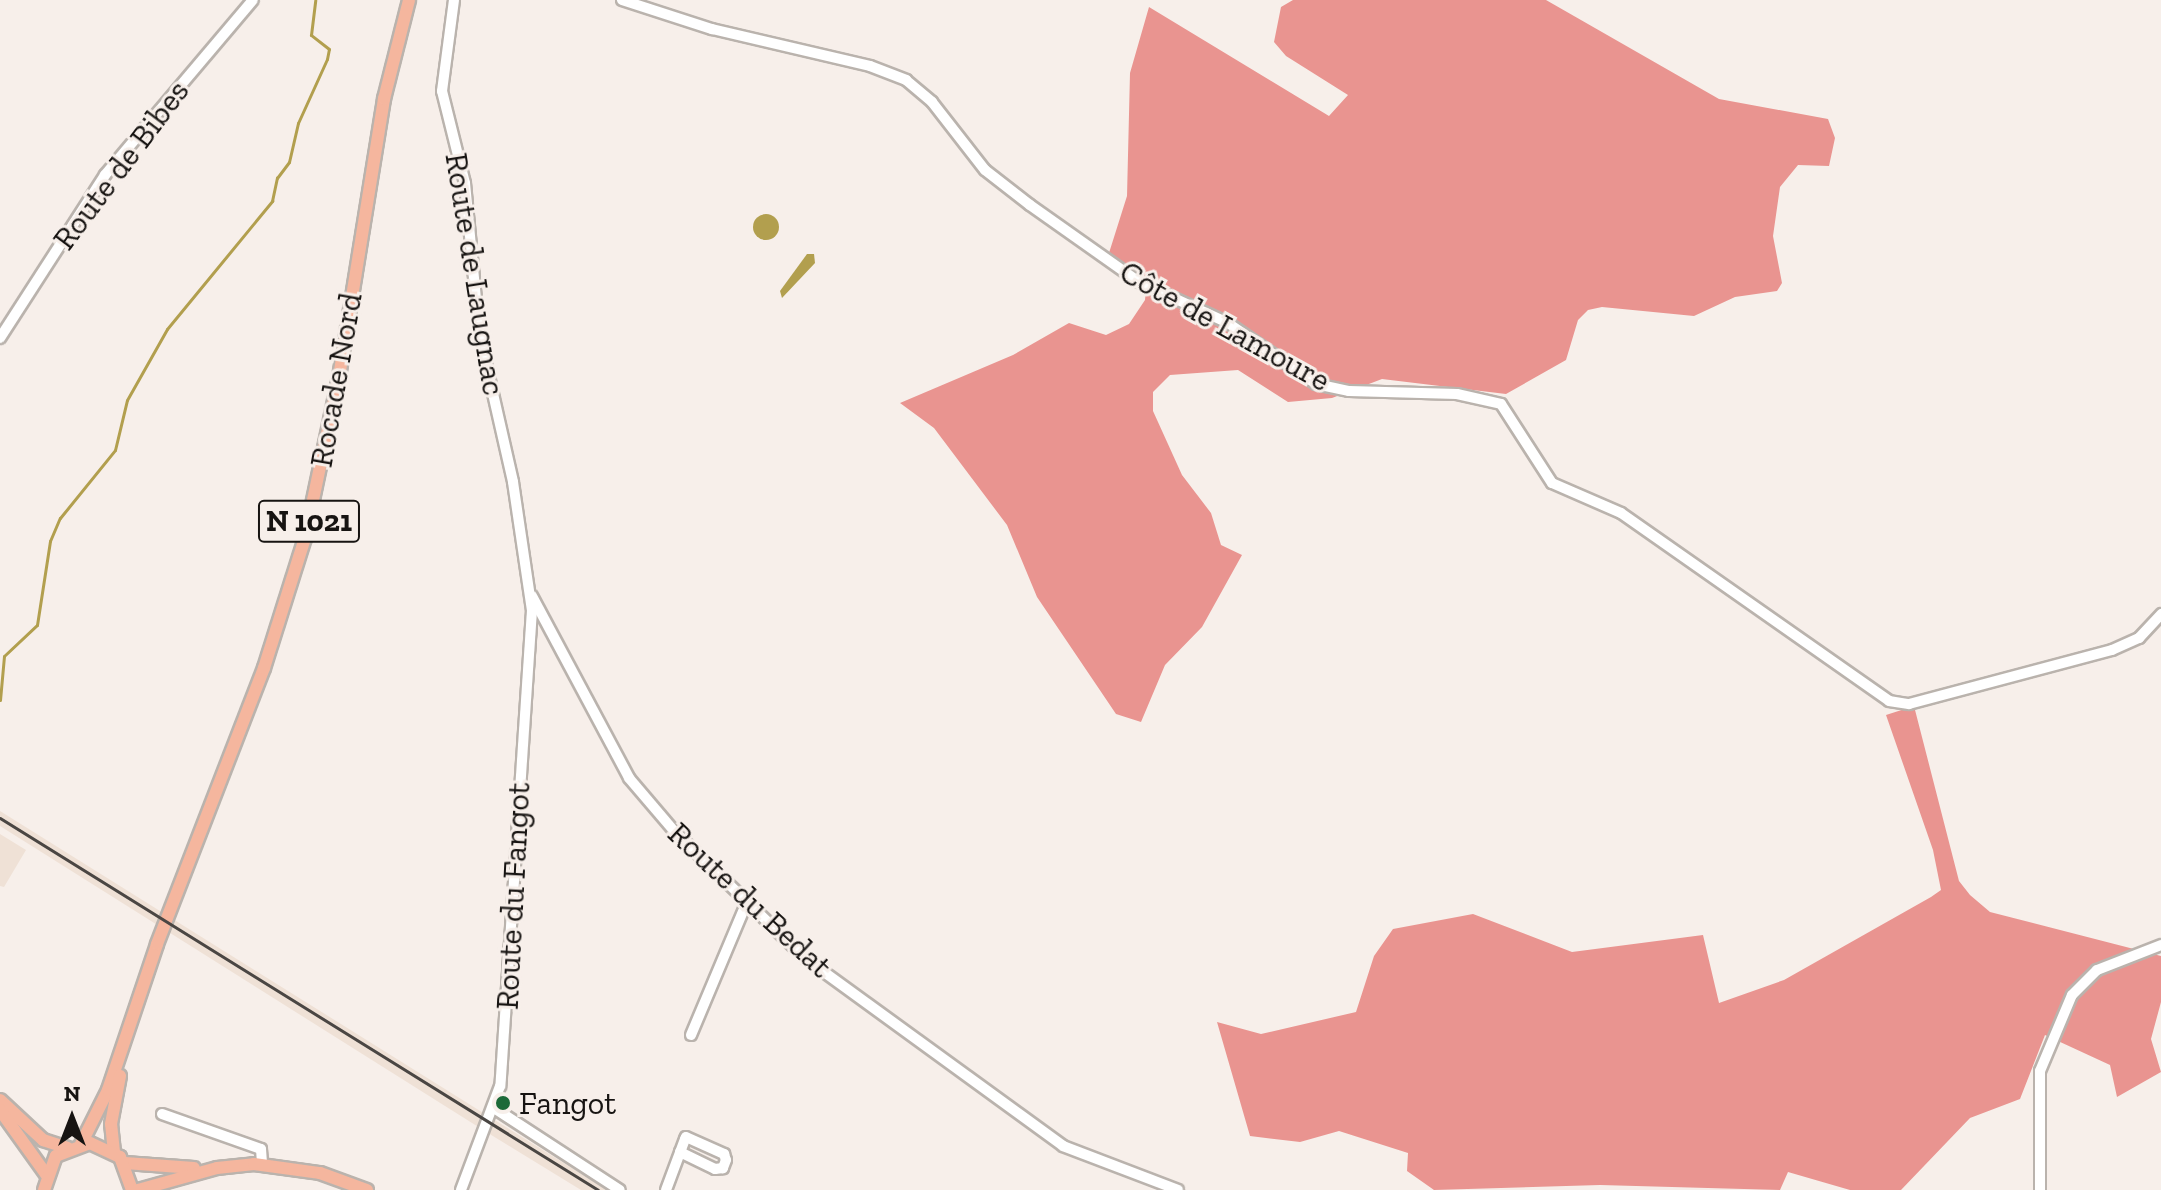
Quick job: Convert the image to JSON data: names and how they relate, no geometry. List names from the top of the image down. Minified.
{"streets":{"main road":["Rocade Nord","N 1021"],"street":["Route de Bibes","Route de Laugnac","Côte de Lamoure","Route du Fangot","Route du Bedat"]},"crossings":[["Route de Laugnac","Route du Fangot"],["Route de Laugnac","Route du Bedat"],["Rocade Nord","N 1021"],["Route du Fangot","Route du Bedat"]],"places":["Fangot"],"north":"top"}
